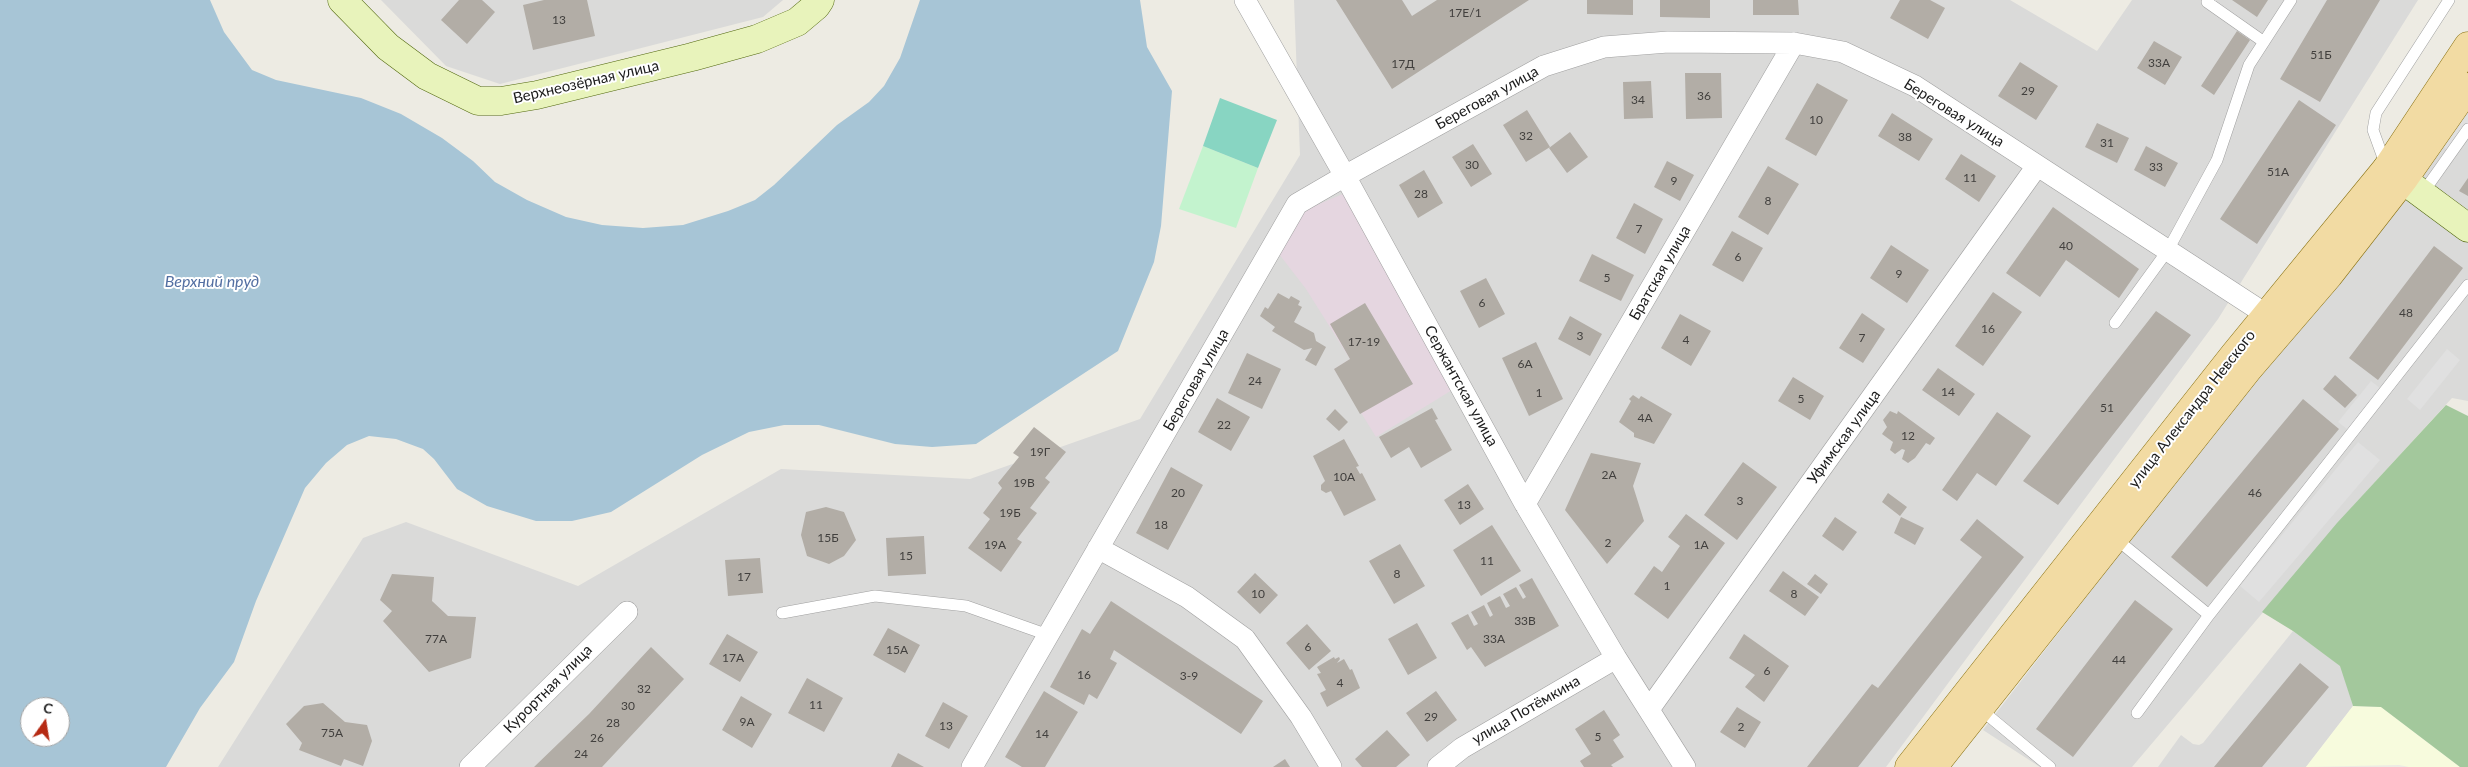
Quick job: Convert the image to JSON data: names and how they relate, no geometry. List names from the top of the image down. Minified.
{"streets":{"main road":["улица Александра Невского"],"street":["Верхнеозёрная улица","Береговая улица","Братская улица","Сержантская улица","Уфимская улица","Курортная улица","улица Потёмкина"]},"crossings":[["Береговая улица","Братская улица"],["Береговая улица","Сержантская улица"],["Береговая улица","улица Александра Невского"],["Береговая улица","Уфимская улица"],["Братская улица","Сержантская улица"],["Сержантская улица","Уфимская улица"],["Сержантская улица","улица Потёмкина"]],"water":["Верхний пруд"],"house_numbers":["17Е/1","13","51Б","33А","17Д","29","36","34","10","32","38","31","30","33","51А","11","9","28","8","7","40","6","9","5","6","48","16","3","7","4","17-19","6А","24","14","1","5","51","4А","22","12","19Г","2А","10А","19В","20","46","3","13","19Б","18","15Б","2","19А","1А","15","11","8","17","1","10","8","33В","77А","33А","6","15А","17А","44","6","16","3-9","4","32","11","30","29","9А","28","13","2","75А","14","5","26","24"],"north":"top"}
